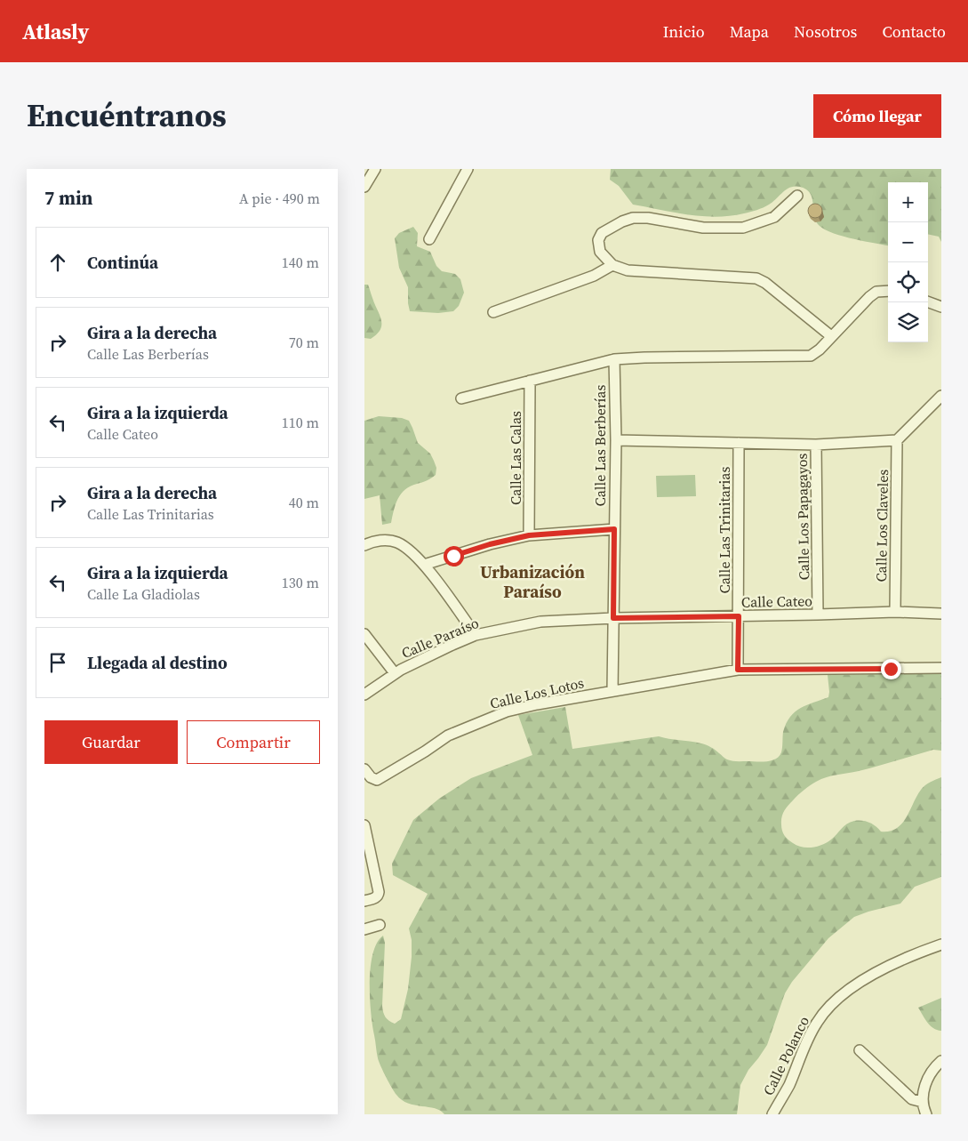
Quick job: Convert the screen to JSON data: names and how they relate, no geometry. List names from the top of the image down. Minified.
{"streets":{"street":["Calle Las Berberías","Calle Las Calas","Calle Los Papagayos","Calle Los Claveles","Calle Las Trinitarias","Calle Cateo","Calle Paraíso","Calle Los Lotos","Calle Polanco"]},"crossings":[["Calle Las Berberías","Calle Cateo"],["Calle Las Berberías","Calle Paraíso"],["Calle Las Berberías","Calle Los Lotos"],["Calle Los Papagayos","Calle Cateo"],["Calle Los Claveles","Calle Cateo"],["Calle Las Trinitarias","Calle Cateo"],["Calle Las Trinitarias","Calle Los Lotos"],["Calle Cateo","Calle Paraíso"]],"districts":["Urbanización Paraíso"],"page":{"header":"Atlasly","nav":["Inicio","Mapa","Nosotros","Contacto"],"title":"Encuéntranos","buttons":["Cómo llegar",["Guardar","Compartir"]],"heading":["7 min","A pie · 490 m"],"map_buttons":["+","−"],"list":[["Continúa","140 m"],["Gira a la derecha","Calle Las Berberías","70 m"],["Gira a la izquierda","Calle Cateo","110 m"],["Gira a la derecha","Calle Las Trinitarias","40 m"],["Gira a la izquierda","Calle La Gladiolas","130 m"],"Llegada al destino"]}}
